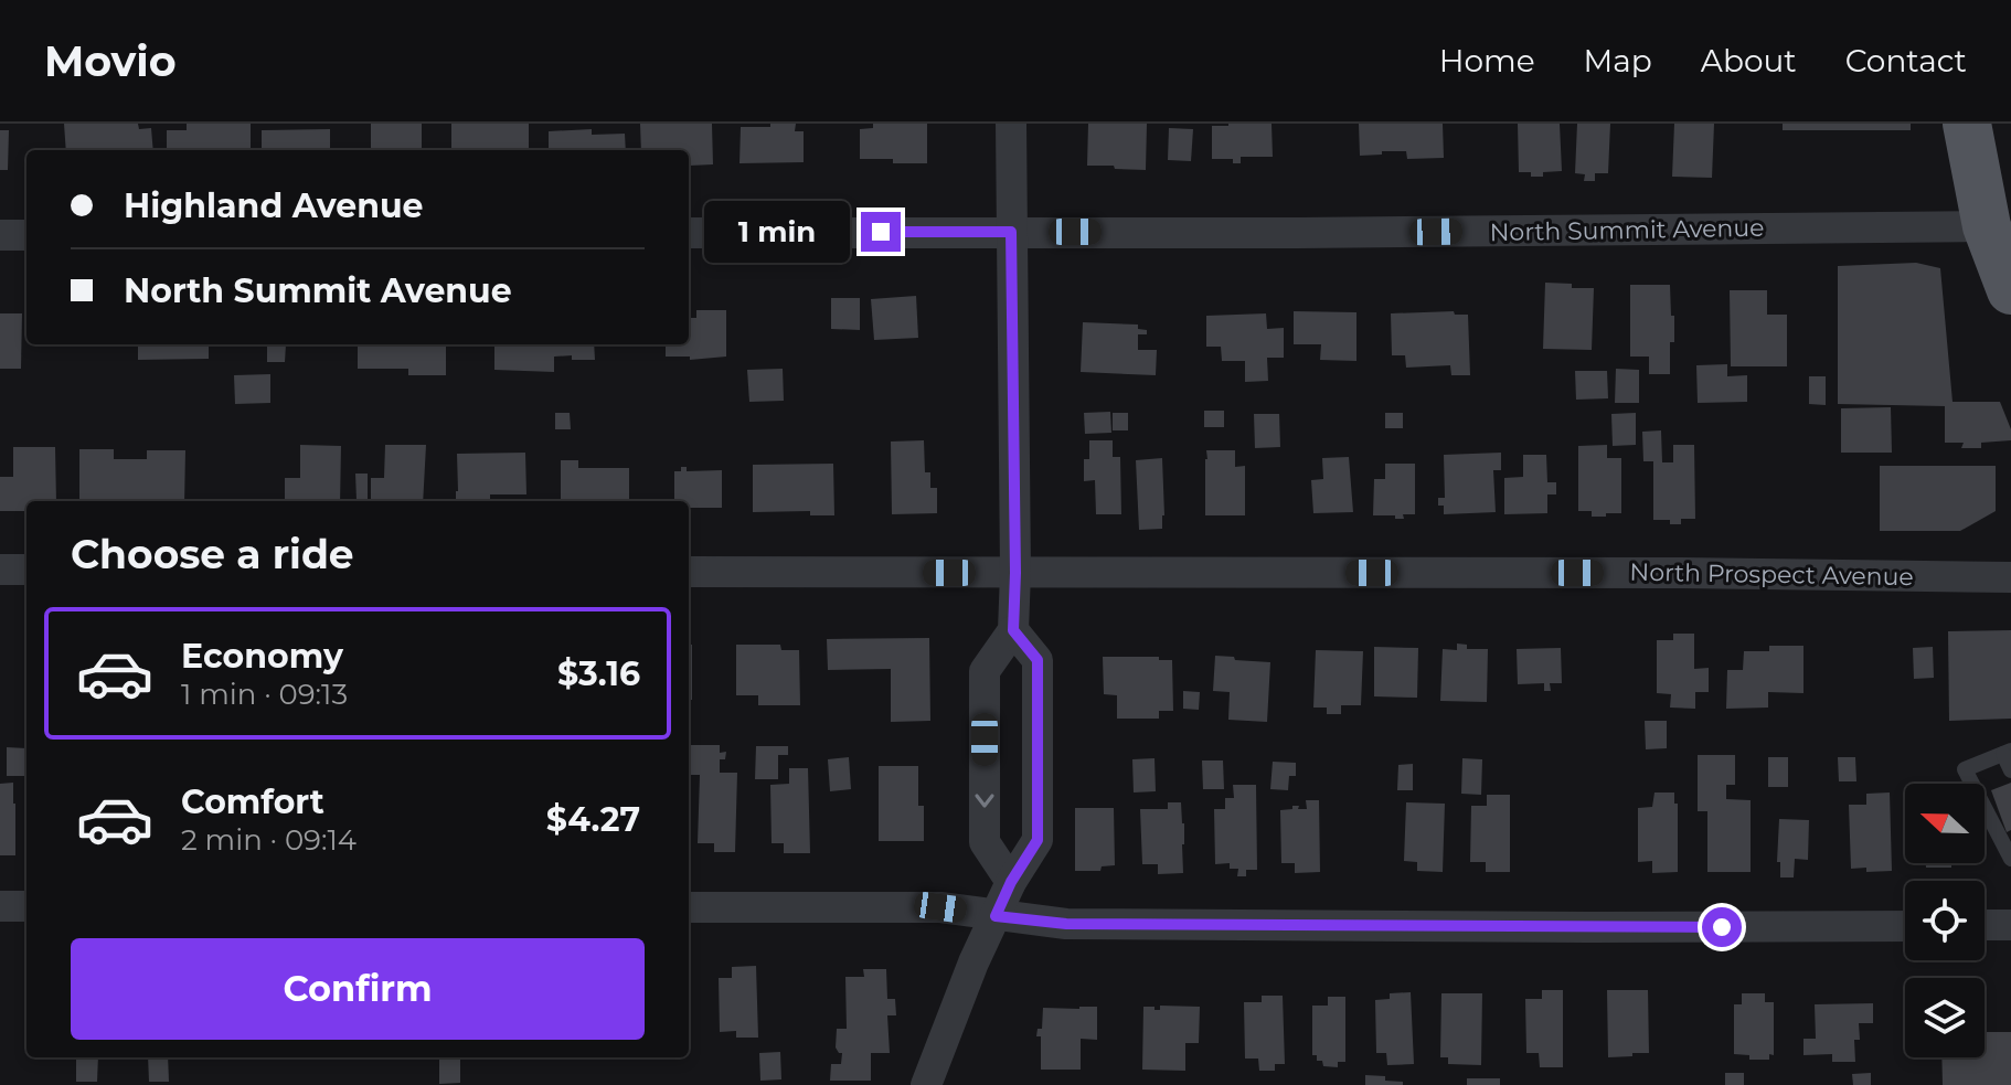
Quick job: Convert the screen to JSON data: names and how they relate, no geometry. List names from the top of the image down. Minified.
{"streets":{"street":["North Summit Avenue","North Prospect Avenue"]},"north":"left","page":{"header":"Movio","nav":["Home","Map","About","Contact"],"banner":["Highland Avenue","North Summit Avenue"],"bubble":"1 min","heading":"Choose a ride","list":[{"name":"Economy","note":"1 min · 09:13","value":"$3.16"},{"name":"Comfort","note":"2 min · 09:14","value":"$4.27"}],"buttons":"Confirm"}}
